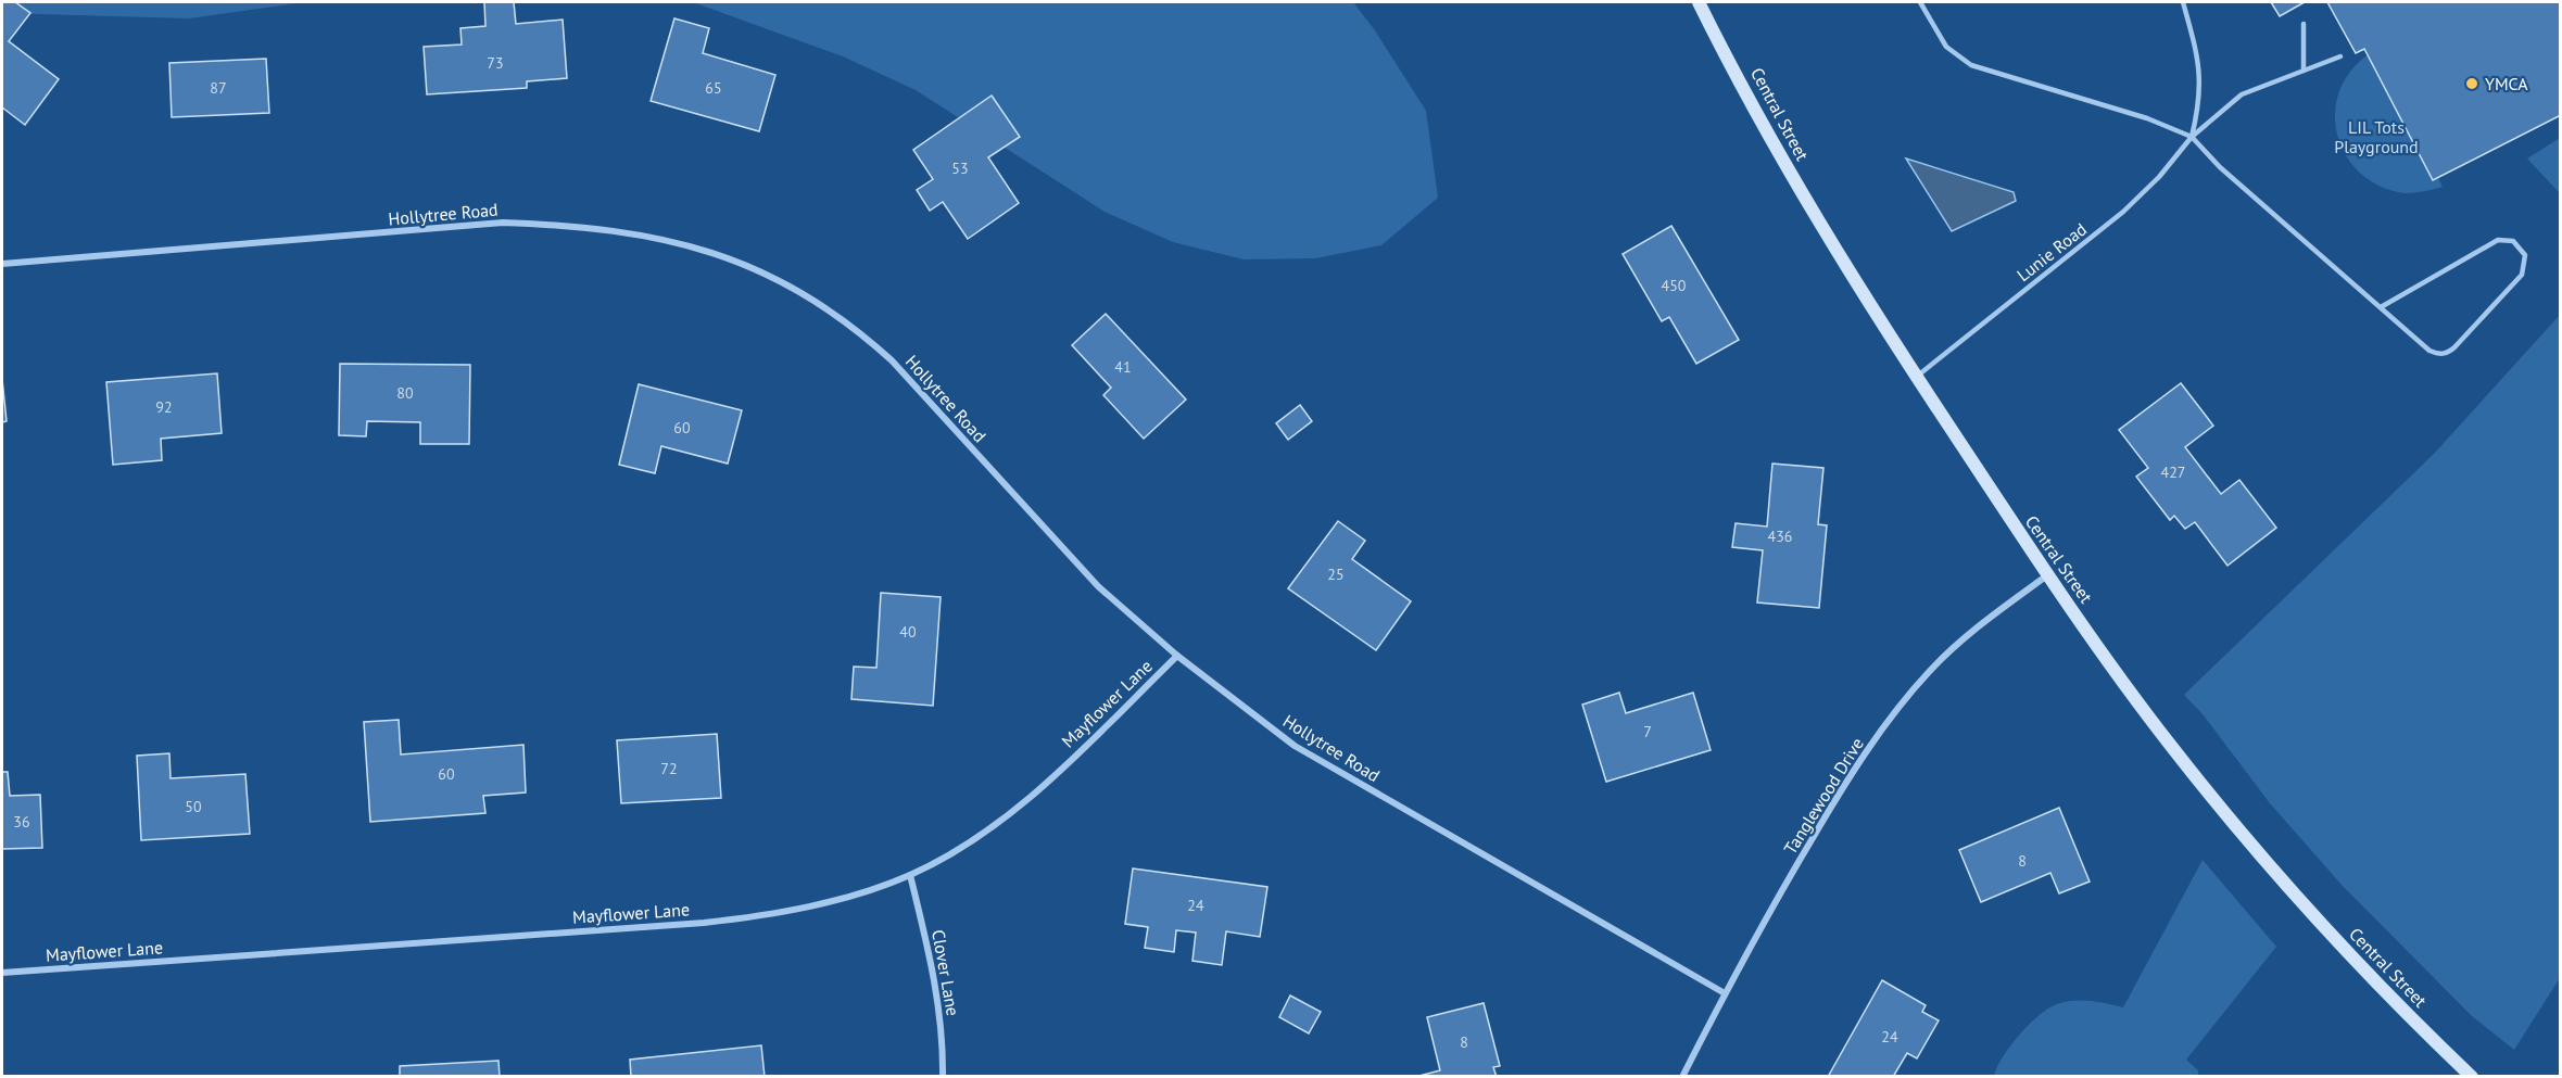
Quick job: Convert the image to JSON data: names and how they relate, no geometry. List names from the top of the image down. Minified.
{"streets":{"main road":["Central Street"],"street":["Hollytree Road","Mayflower Lane","Tanglewood Drive","Clover Lane"],"lane":["Lunie Road"]},"crossings":[["Central Street","Lunie Road"],["Central Street","Tanglewood Drive"],["Hollytree Road","Mayflower Lane"],["Hollytree Road","Tanglewood Drive"],["Mayflower Lane","Clover Lane"]],"parks":["LIL Tots Playground"],"places":["YMCA"],"house_numbers":["73","87","65","53","450","41","80","92","60","427","436","25","40","7","72","60","50","36","8","24","24","8"]}
